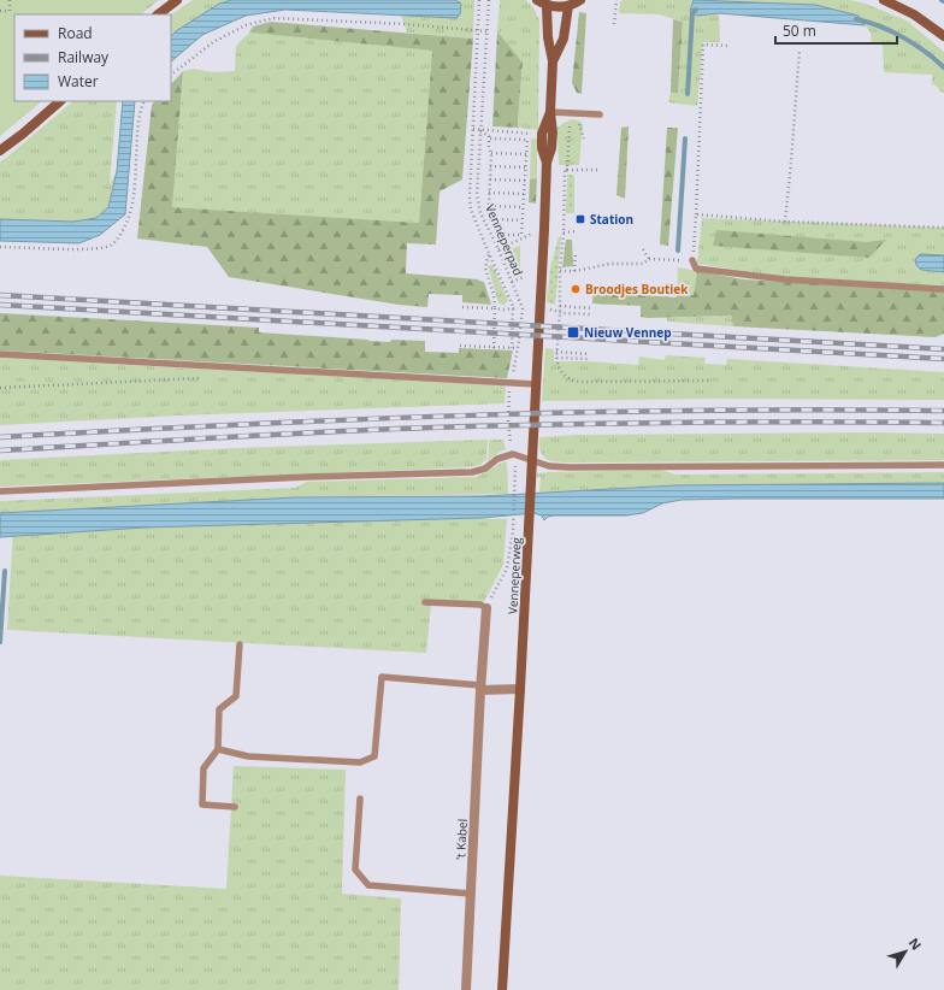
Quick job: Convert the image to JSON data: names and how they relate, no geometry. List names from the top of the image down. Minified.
{"streets":{"main road":["Venneperweg"],"street":["'t Kabel"],"path":["Venneperpad"]},"places":{"transit":["Station","Nieuw Vennep"],"other":["Broodjes Boutiek"]},"legend":["Road","Railway","Water"],"scale_bar":"50 m","north":"top right"}
